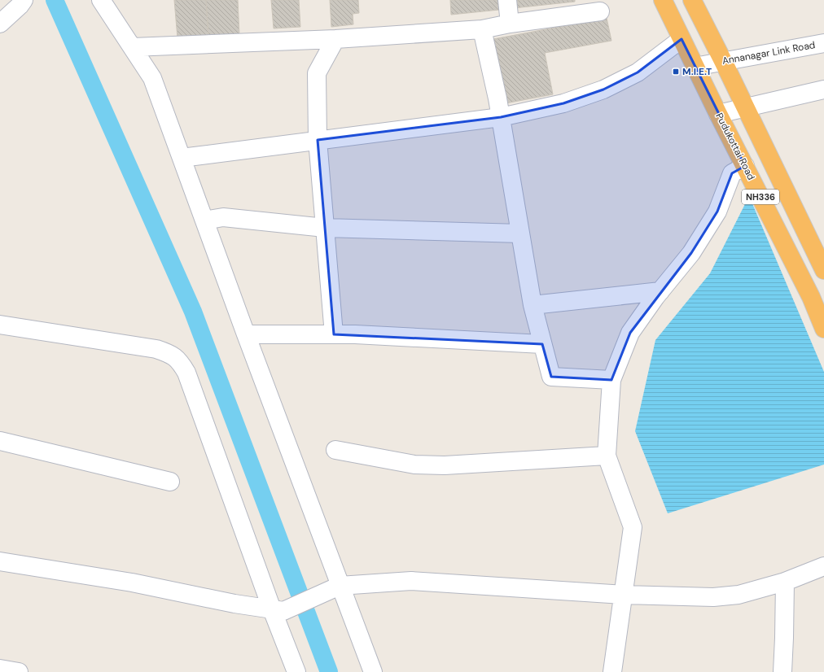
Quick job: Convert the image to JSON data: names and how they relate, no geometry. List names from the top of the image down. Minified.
{"streets":{"highway":["Pudukottai Road","NH336"],"street":["Annanagar Link Road"]},"crossings":[["Annanagar Link Road","Pudukottai Road"],["Annanagar Link Road","NH336"]],"places":{"transit":["M.I.E.T"]}}
